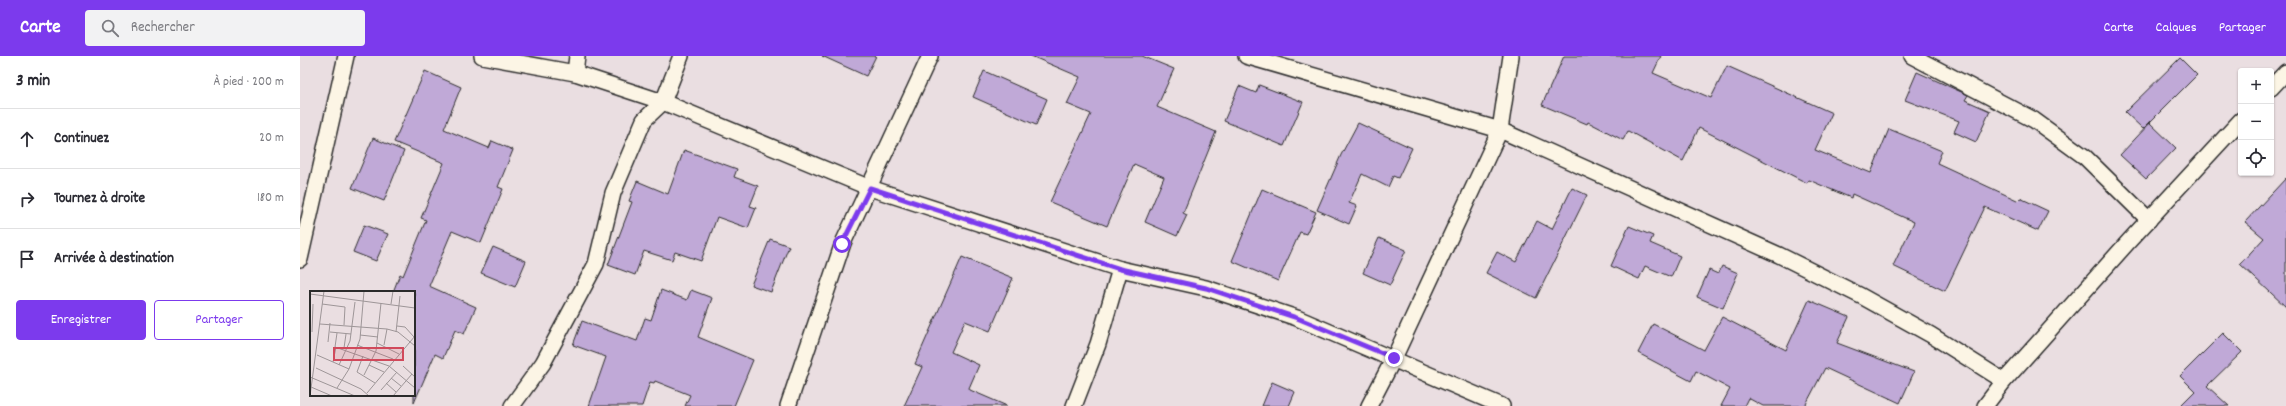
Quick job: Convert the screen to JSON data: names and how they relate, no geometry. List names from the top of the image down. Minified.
{"page":{"header":"Carte","search":"Rechercher","nav":["Carte","Calques","Partager"],"heading":["3 min","À pied · 200 m"],"map_buttons":["+","−"],"list":[["Continuez","20 m"],["Tournez à droite","180 m"],"Arrivée à destination"],"buttons":["Enregistrer","Partager"]}}
